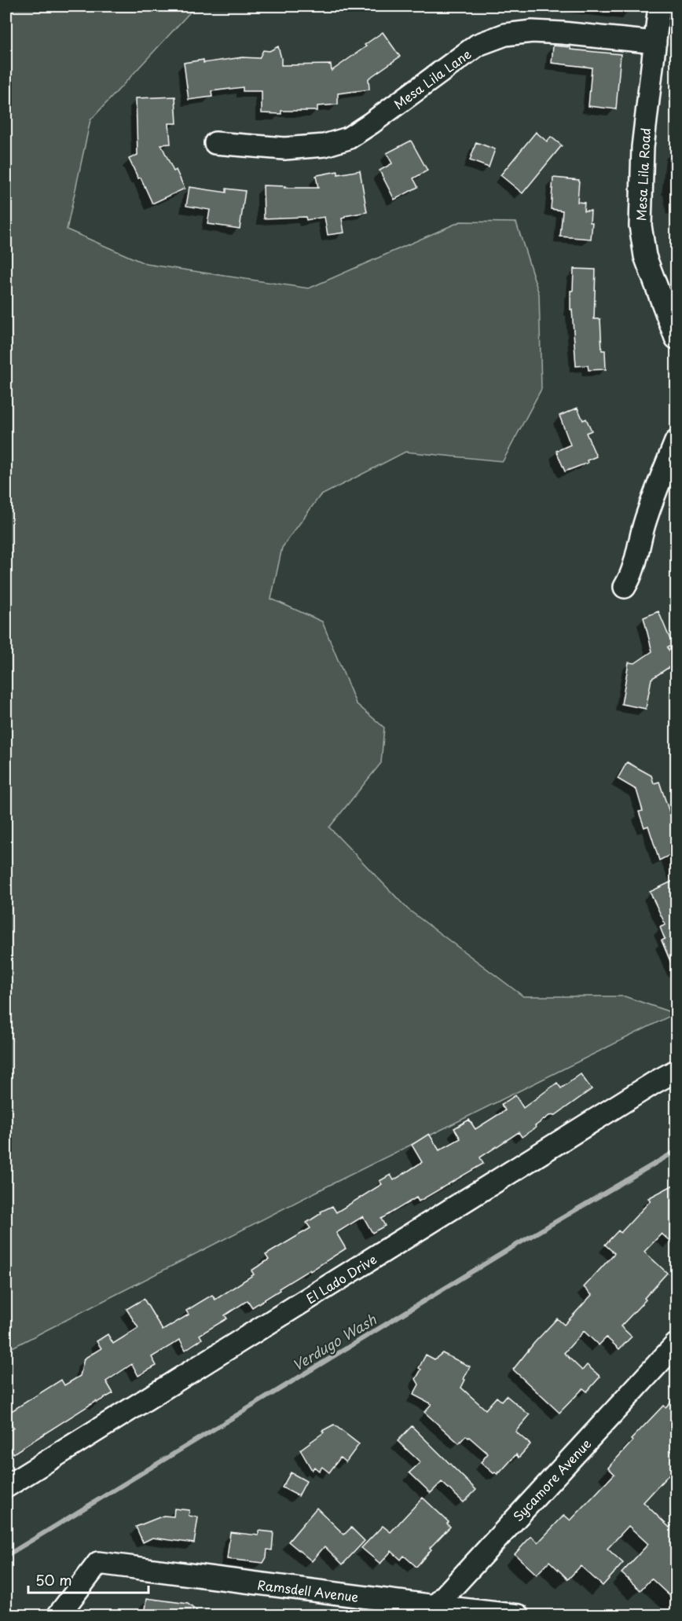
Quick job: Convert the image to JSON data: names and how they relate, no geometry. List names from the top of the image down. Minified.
{"streets":{"street":["Mesa Lila Lane","Mesa Lila Road","El Lado Drive","Sycamore Avenue","Ramsdell Avenue"]},"crossings":[["Mesa Lila Lane","Mesa Lila Road"],["Sycamore Avenue","Ramsdell Avenue"]],"water":["Verdugo Wash"],"scale_bar":"50 m"}
